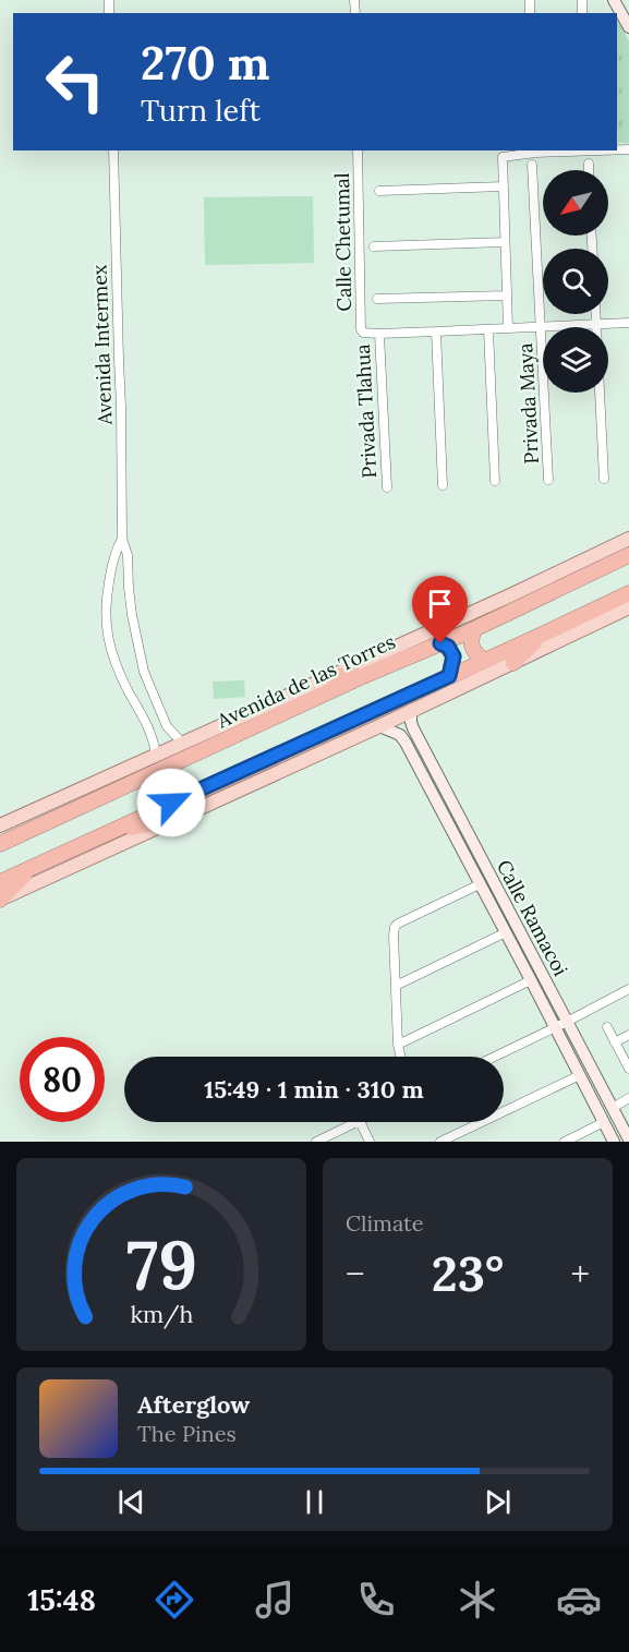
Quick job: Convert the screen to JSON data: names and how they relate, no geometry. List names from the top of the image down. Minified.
{"streets":{"highway":["Avenida de las Torres"],"street":["Calle Chetumal","Avenida Intermex","Privada Maya","Privada Tlahua","Calle Ramacoi"]},"crossings":[["Calle Chetumal","Privada Tlahua"],["Avenida Intermex","Avenida de las Torres"]],"north":"bottom left","page":{"turn":["270 m","Turn left"],"limit":"80","trip":"15:49 · 1 min · 310 m","tile":"Climate","heat":["−","23°","+"],"song":["Afterglow","The Pines"],"tabs":"15:48","gauge":["79","km/h"]}}
